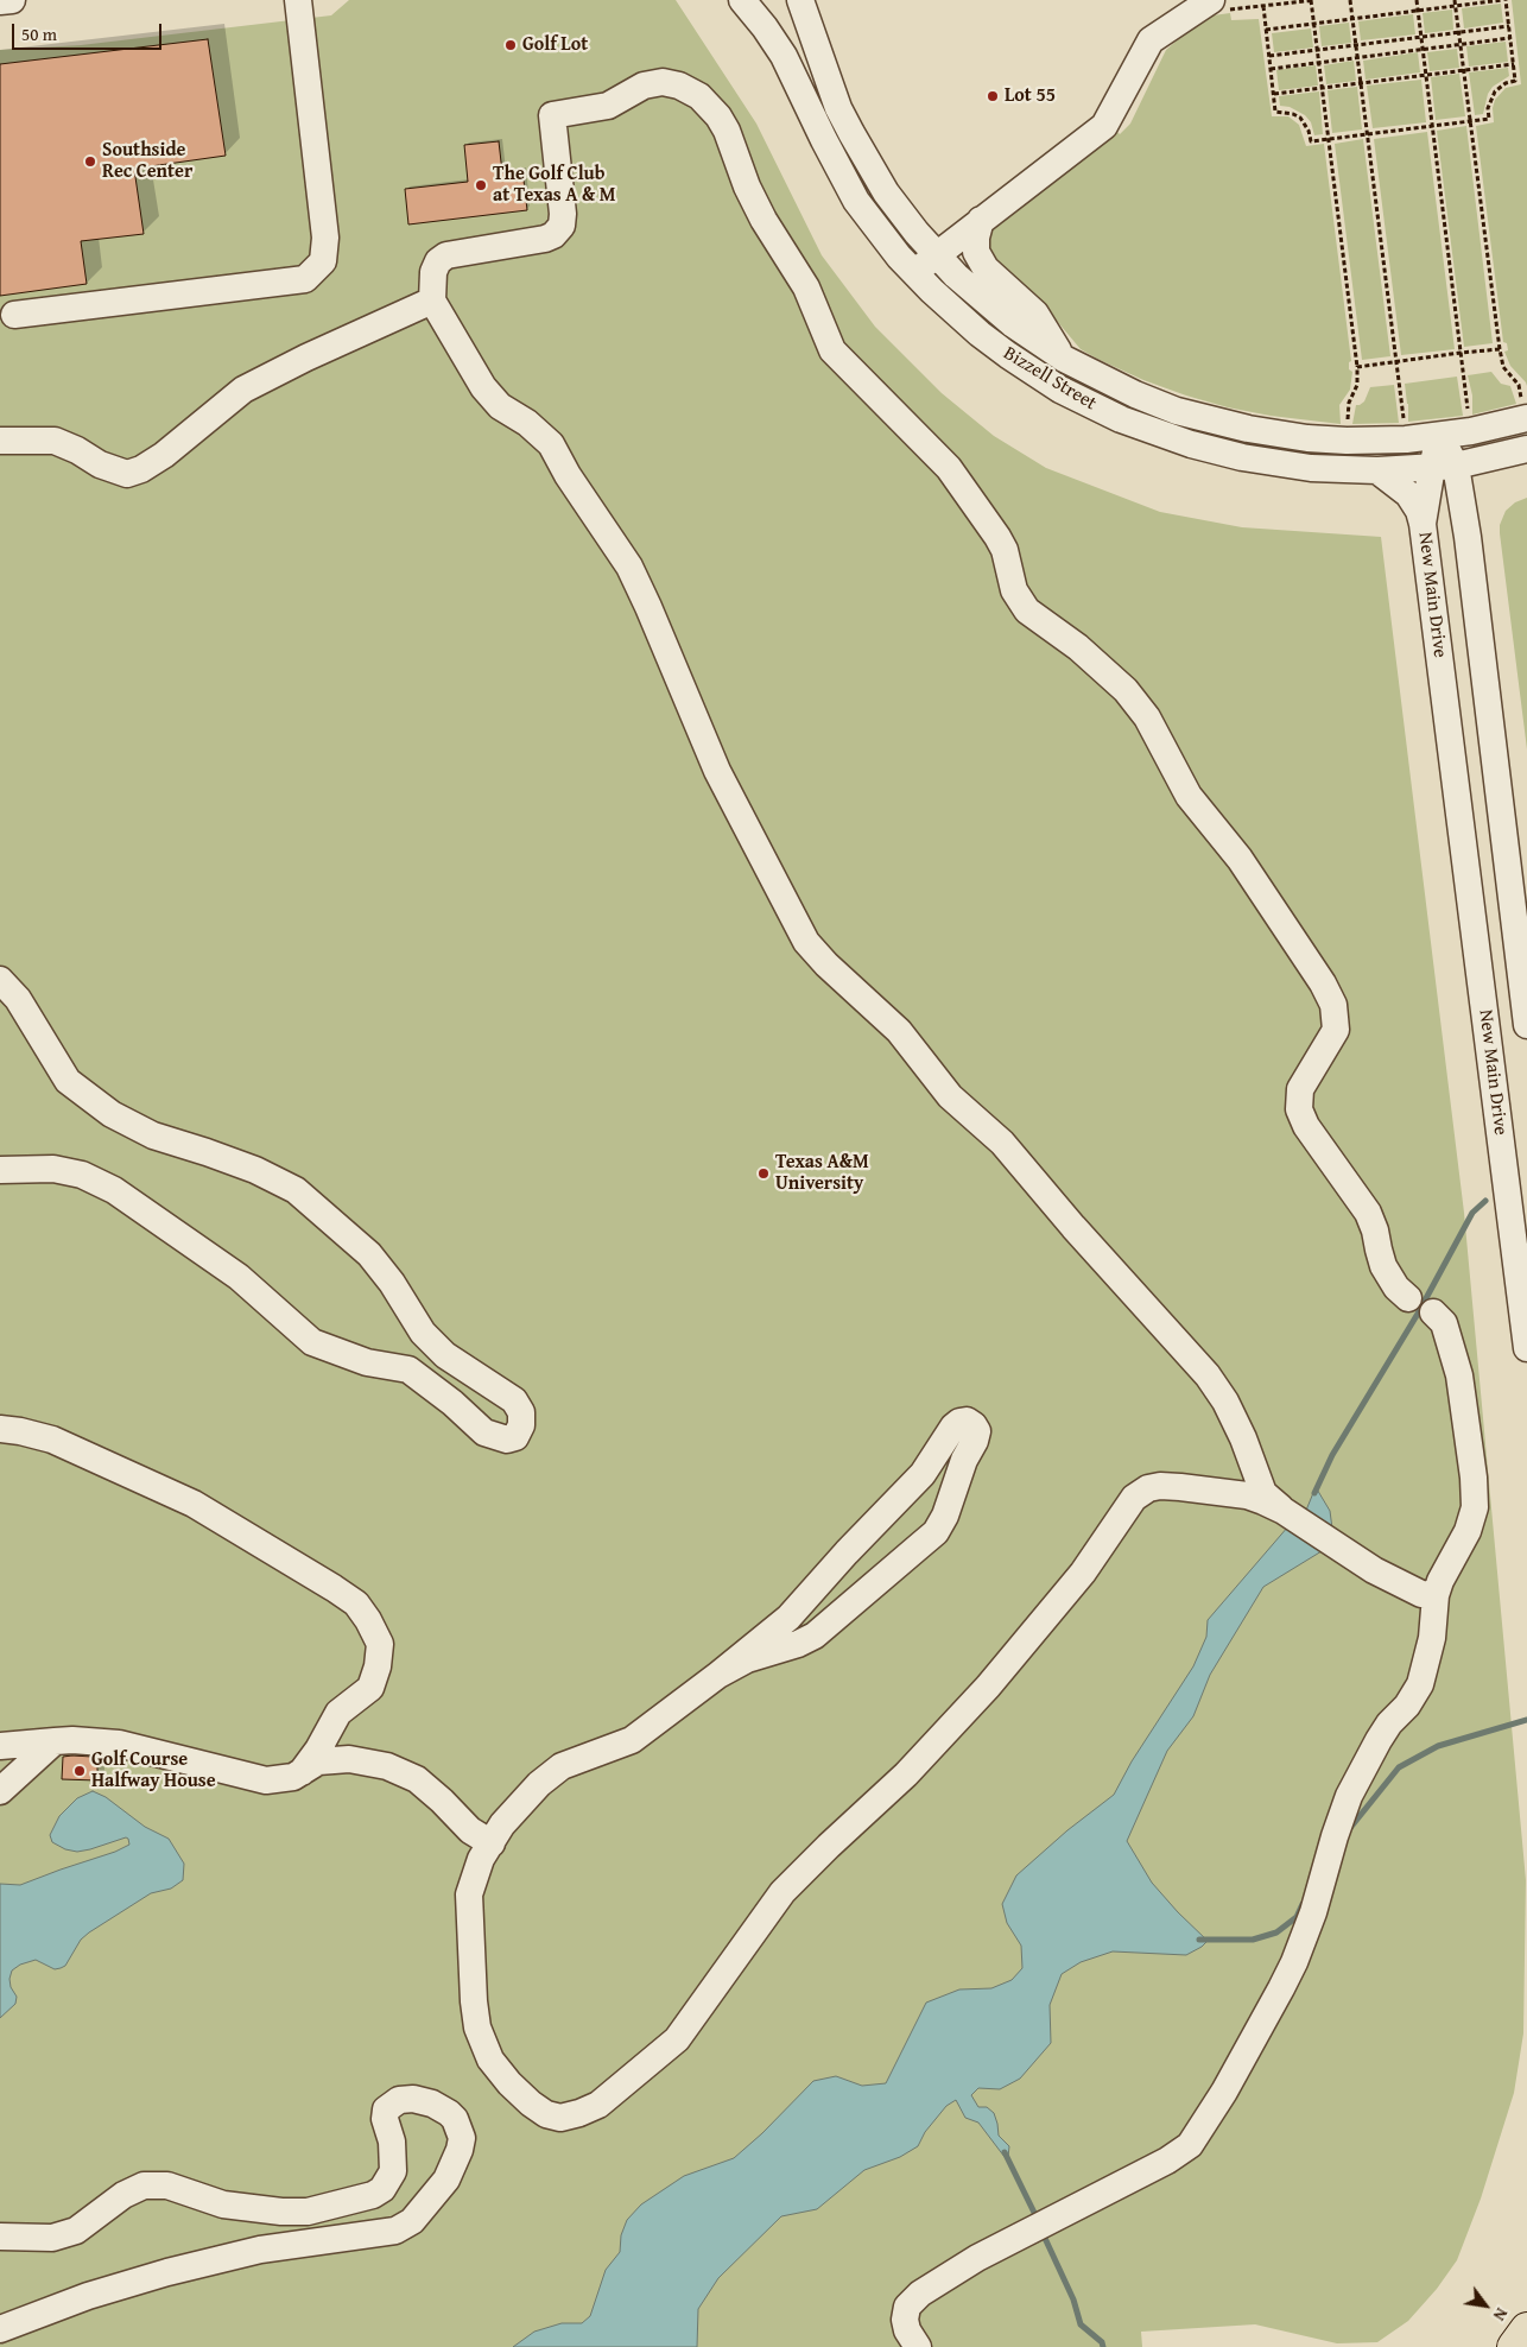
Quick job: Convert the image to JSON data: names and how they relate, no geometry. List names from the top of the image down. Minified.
{"streets":{"street":["Bizzell Street","New Main Drive"]},"crossings":[["Bizzell Street","New Main Drive"]],"places":["Golf Lot","Lot 55","Southside Rec Center","The Golf Club at Texas A & M","Texas A&M University","Golf Course Halfway House"],"scale_bar":"50 m","north":"bottom right"}
